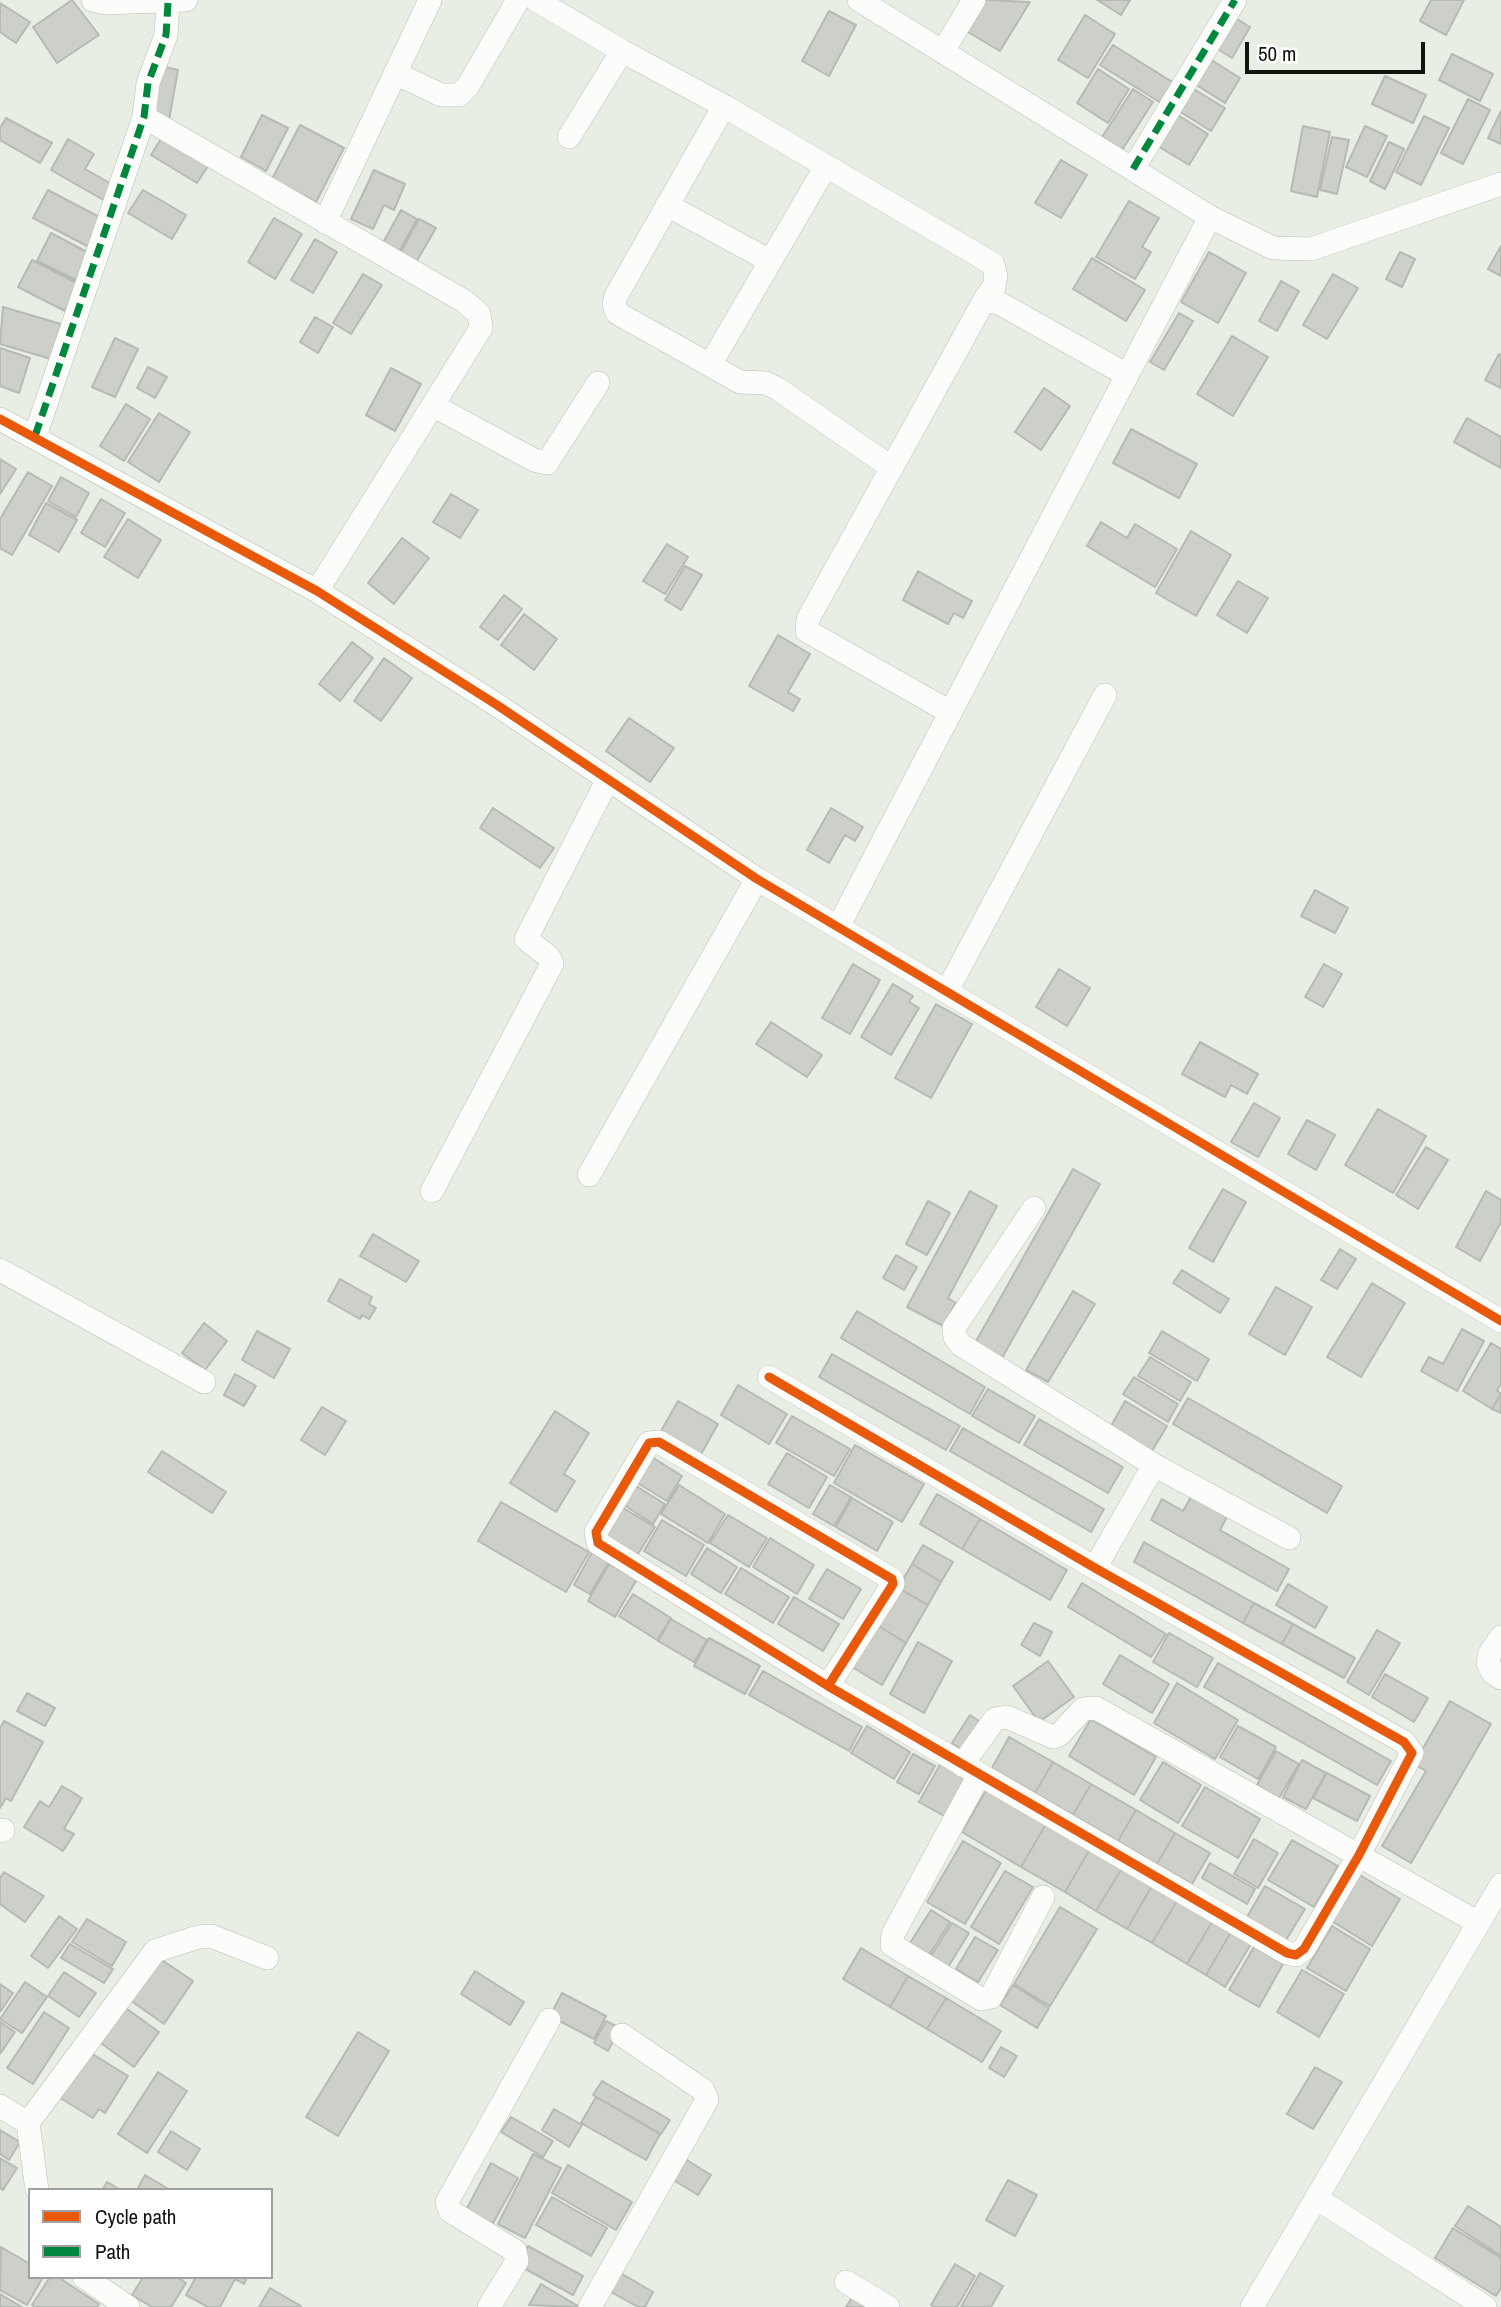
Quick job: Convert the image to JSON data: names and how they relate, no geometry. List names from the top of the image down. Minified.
{"legend":["Cycle path","Path"],"scale_bar":"50 m"}
